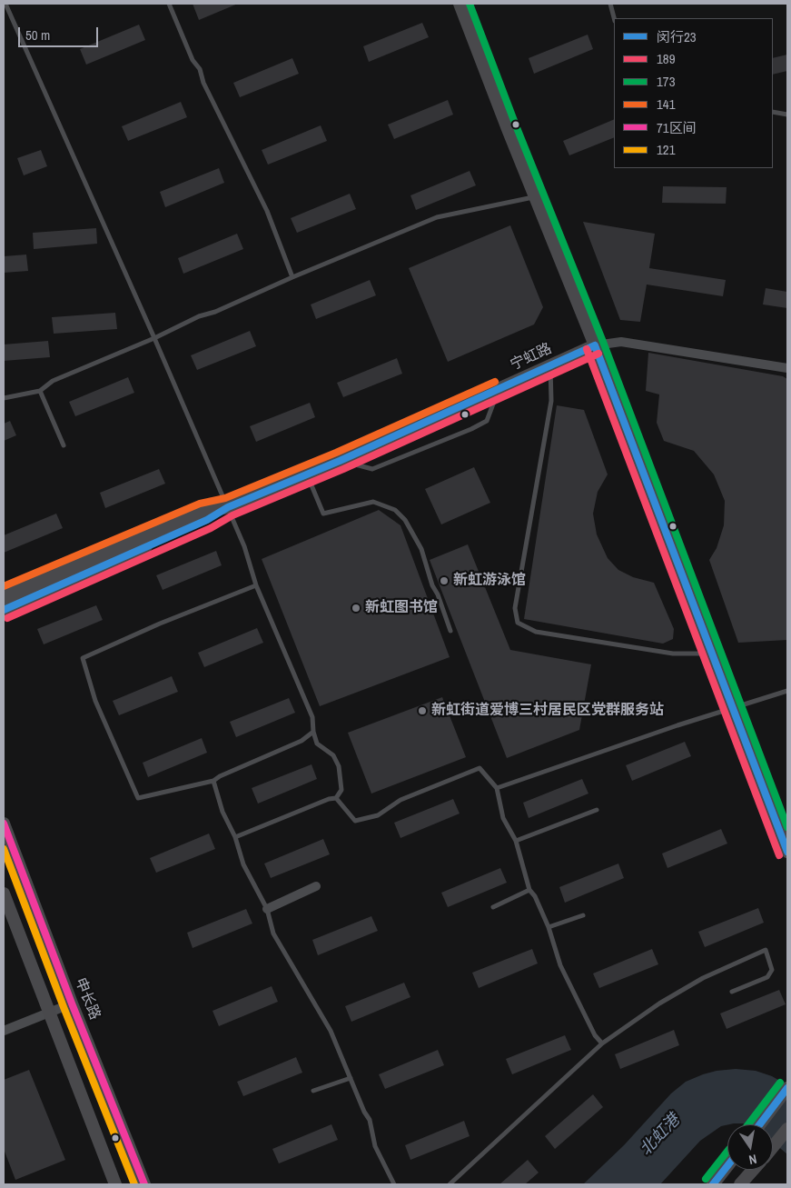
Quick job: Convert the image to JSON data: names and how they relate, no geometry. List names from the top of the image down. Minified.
{"streets":{"main road":["宁虹路","申长路"]},"water":["北虹港"],"places":["新虹游泳馆","新虹图书馆","新虹街道爱博三村居民区党群服务站"],"lines":["transit line 173","transit line 闵行23","transit line 189","transit line 141","transit line 71区间","transit line 121"],"legend":["闵行23","189","173","141","71区间","121"],"scale_bar":"50 m","north":"bottom"}
